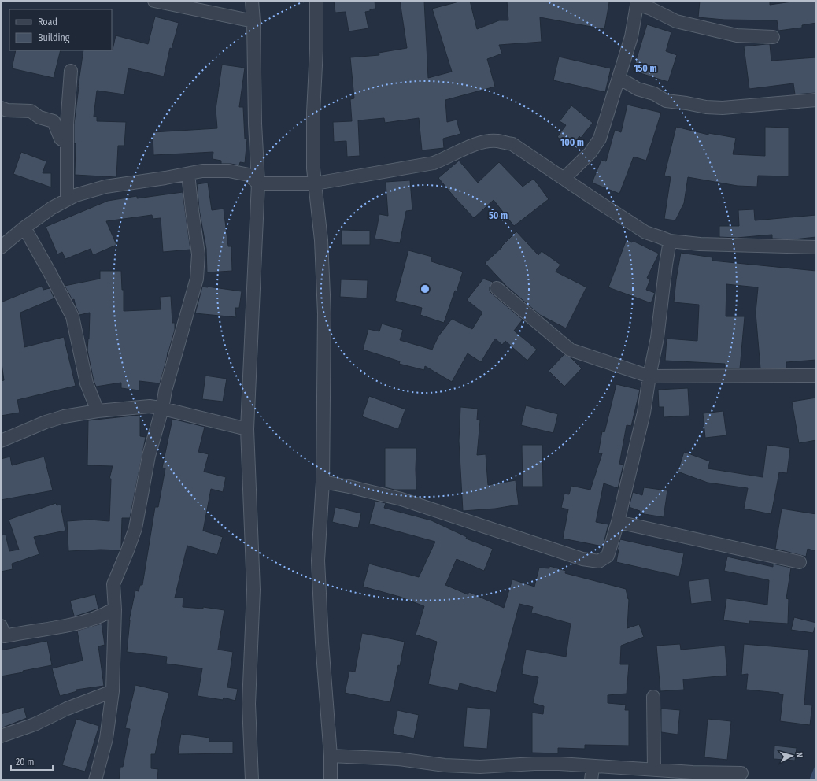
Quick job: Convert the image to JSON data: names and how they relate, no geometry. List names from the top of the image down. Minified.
{"legend":["Road","Building"],"scale_bar":"20 m","north":"right","rings":["150 m","100 m","50 m"]}
